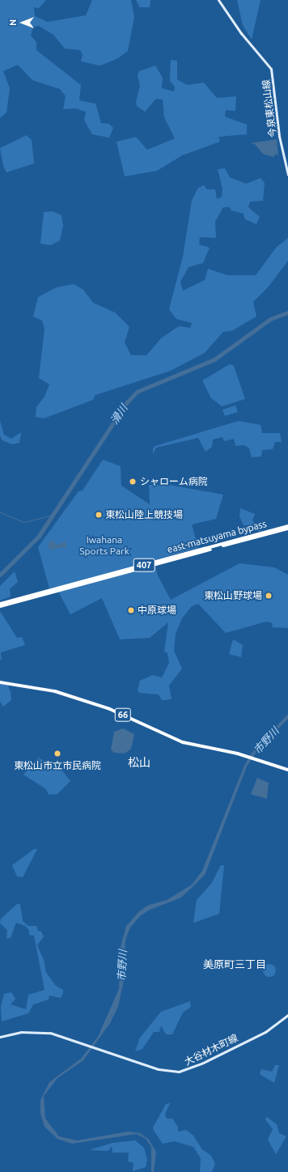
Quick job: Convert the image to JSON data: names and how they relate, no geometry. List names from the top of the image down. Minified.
{"streets":{"highway":["east-matsuyama bypass","407"],"main road":["今泉東松山線","66","大谷材木町線"]},"districts":["松山","美原町三丁目"],"water":["滑川","市野川"],"parks":["Iwahana Sports Park"],"places":["シャローム病院","東松山陸上競技場","東松山野球場","中原球場","東松山市立市民病院"],"north":"left"}
